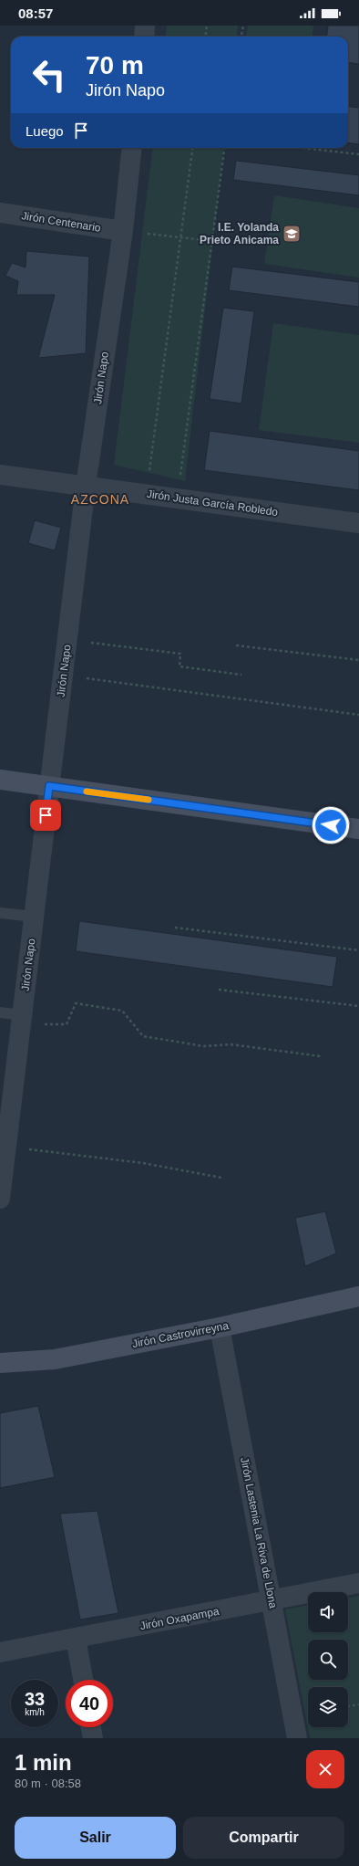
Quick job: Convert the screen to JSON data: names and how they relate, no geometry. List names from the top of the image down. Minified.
{"streets":{"street":["Jirón Centenario","Jirón Napo","Jirón Justa García Robledo","Jirón Castrovirreyna","Jirón Lastenia La Riva de Llona","Jirón Oxapampa"]},"crossings":[["Jirón Centenario","Jirón Napo"],["Jirón Napo","Jirón Justa García Robledo"],["Jirón Castrovirreyna","Jirón Lastenia La Riva de Llona"],["Jirón Lastenia La Riva de Llona","Jirón Oxapampa"]],"districts":["AZCONA"],"places":{"school or university":["I.E. Yolanda Prieto Anicama"]},"page":{"status":"08:57","turn":["70 m","Jirón Napo"],"then":"Luego","speed":"33 km/h","limit":"40","heading":["1 min","80 m · 08:58"],"buttons":["Salir","Compartir"]}}
